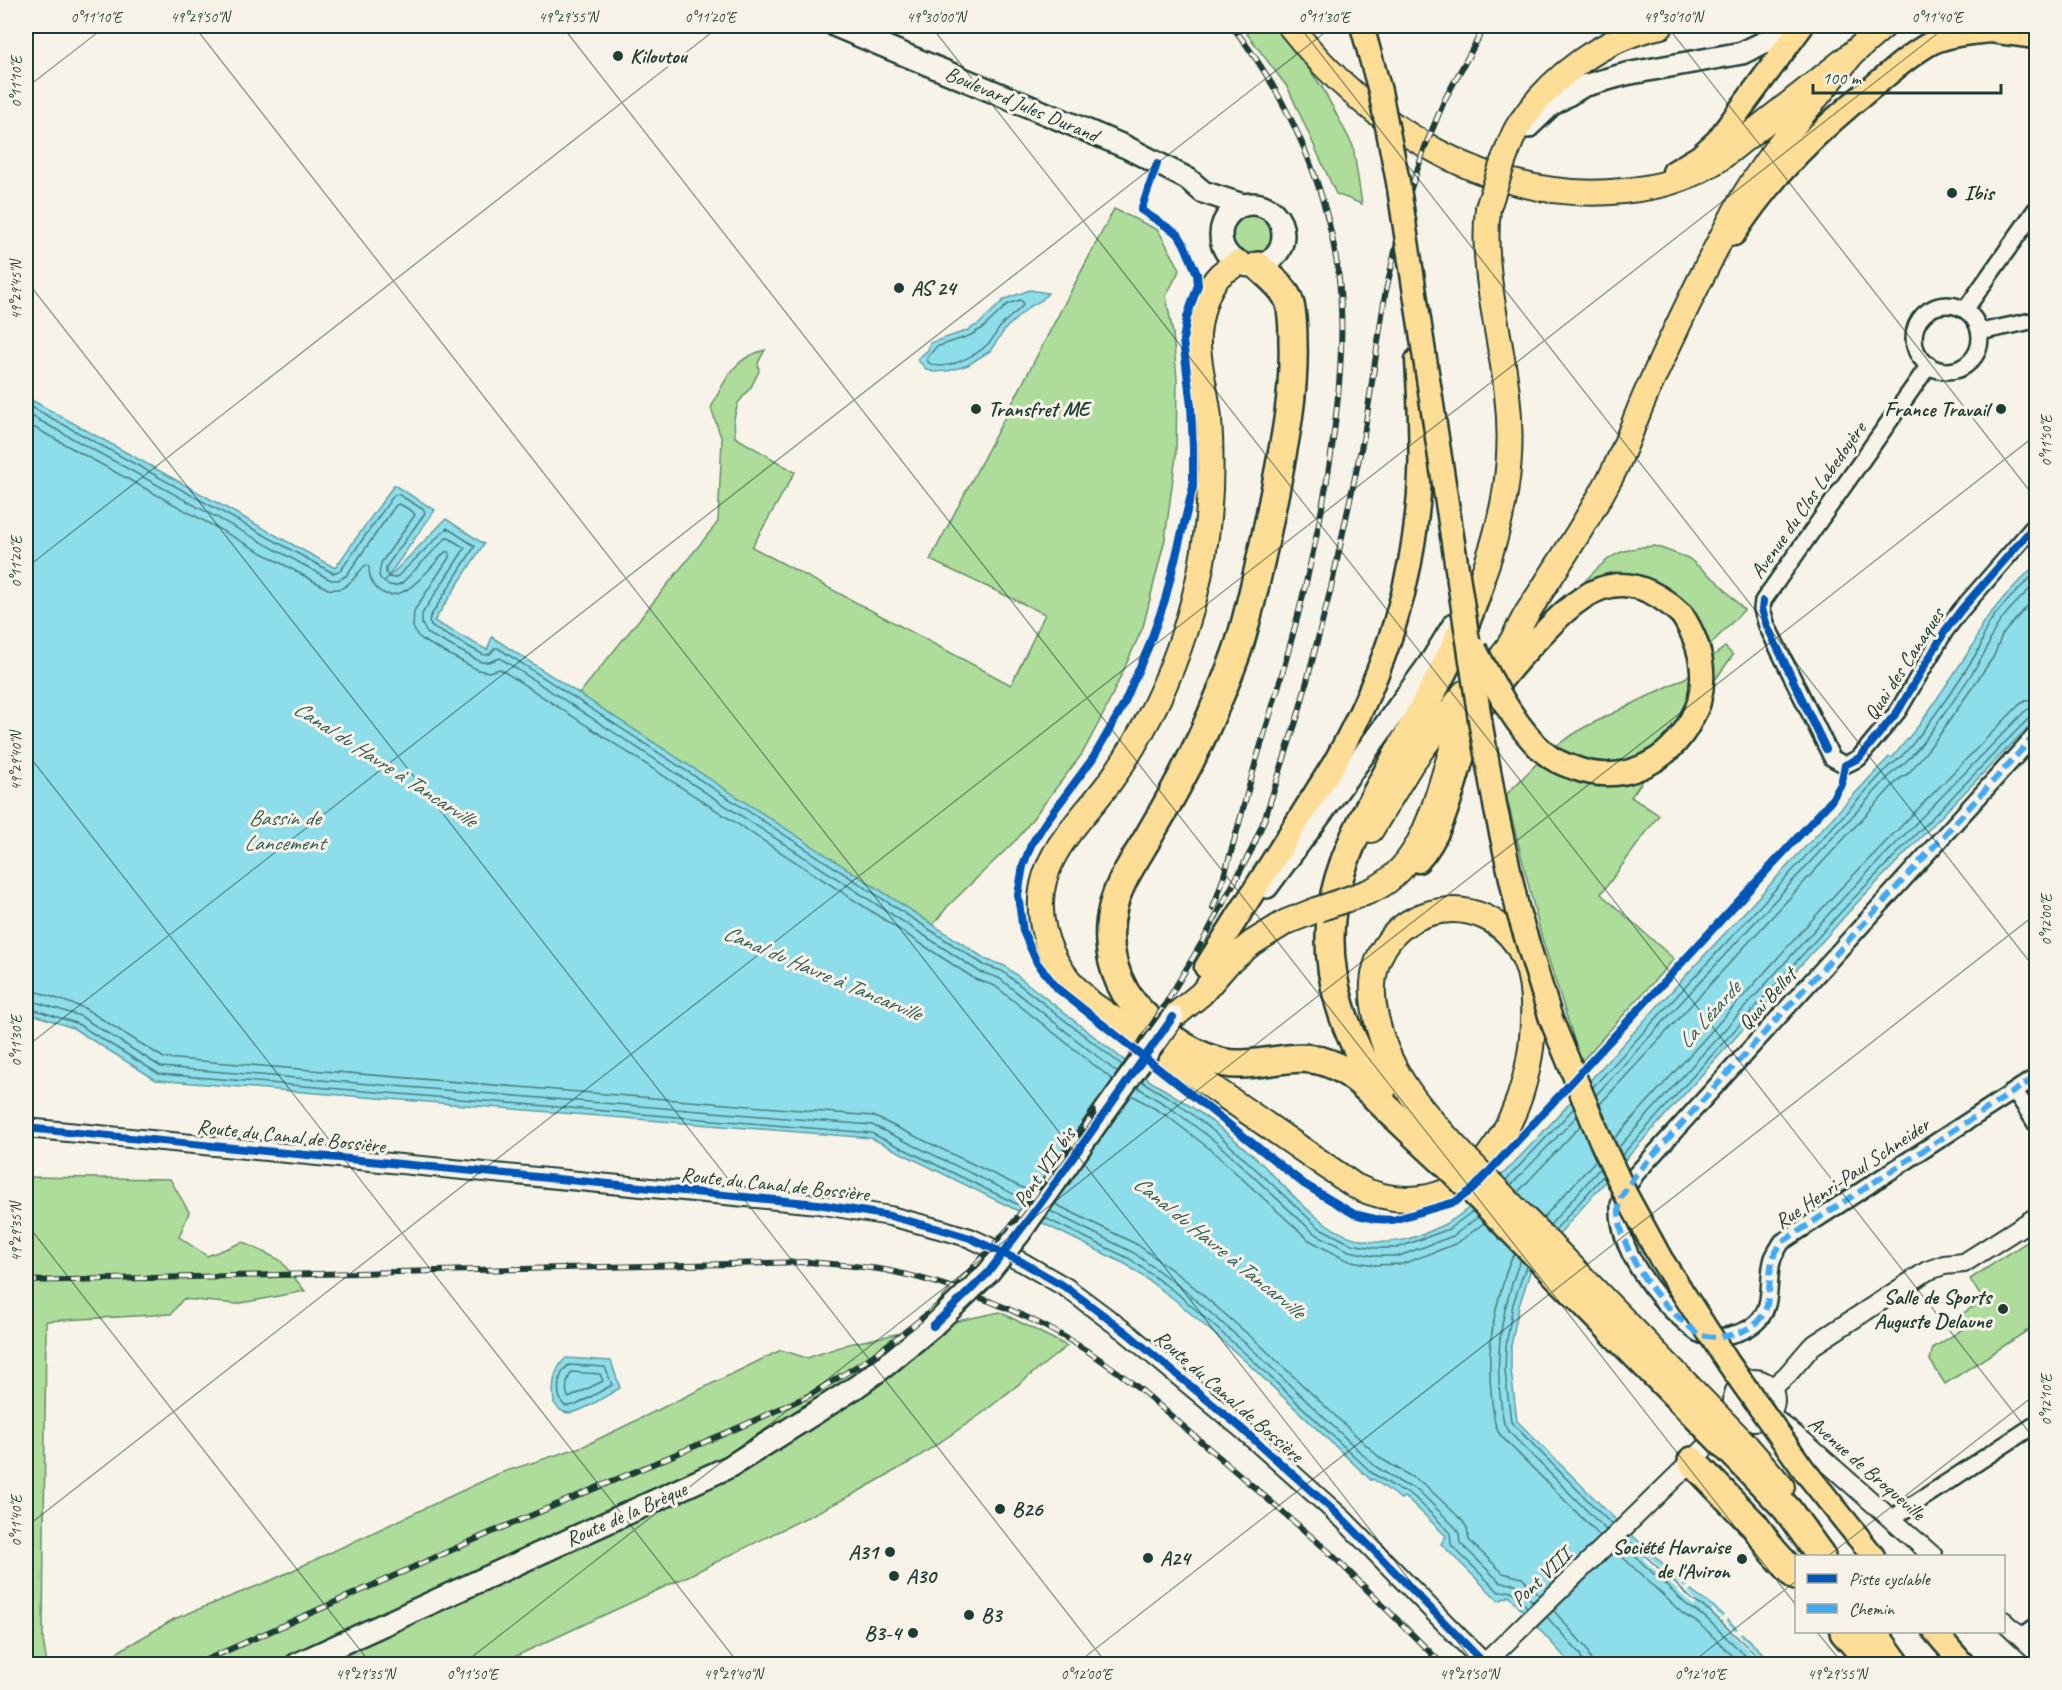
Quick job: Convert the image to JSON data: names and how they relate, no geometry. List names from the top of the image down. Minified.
{"streets":{"main road":["Boulevard Jules Durand","Pont VII bis","Route de la Brèque"],"street":["Avenue du Clos Labedoyère","Quai des Canaques","Quai Bellot","Route du Canal de Bossière","Rue Henri-Paul Schneider","Avenue de Broqueville","Pont VIII"]},"crossings":[["Avenue du Clos Labedoyère","Quai des Canaques"],["Quai Bellot","Rue Henri-Paul Schneider"],["Route du Canal de Bossière","Pont VIII"],["Pont VII bis","Route de la Brèque"],["Avenue de Broqueville","Pont VIII"]],"water":["Canal du Havre à Tancarville","Bassin de Lancement","La Lézarde"],"places":["Kiloutou","Ibis","AS 24","Transfret ME","France Travail","Salle de Sports Auguste Delaune","B26","A31","A24","Société Havraise de l'Aviron","A30","B3","B3-4"],"legend":["Piste cyclable","Chemin"],"scale_bar":"100 m","coordinates":["0°11'10\"E","49°29'50\"N","49°29'55\"N","0°11'20\"E","49°30'00\"N","0°11'30\"E","49°30'10\"N","0°11'40\"E","49°29'45\"N","0°11'50\"E","49°29'40\"N","0°12'00\"E","49°29'35\"N","0°12'10\"E"]}
